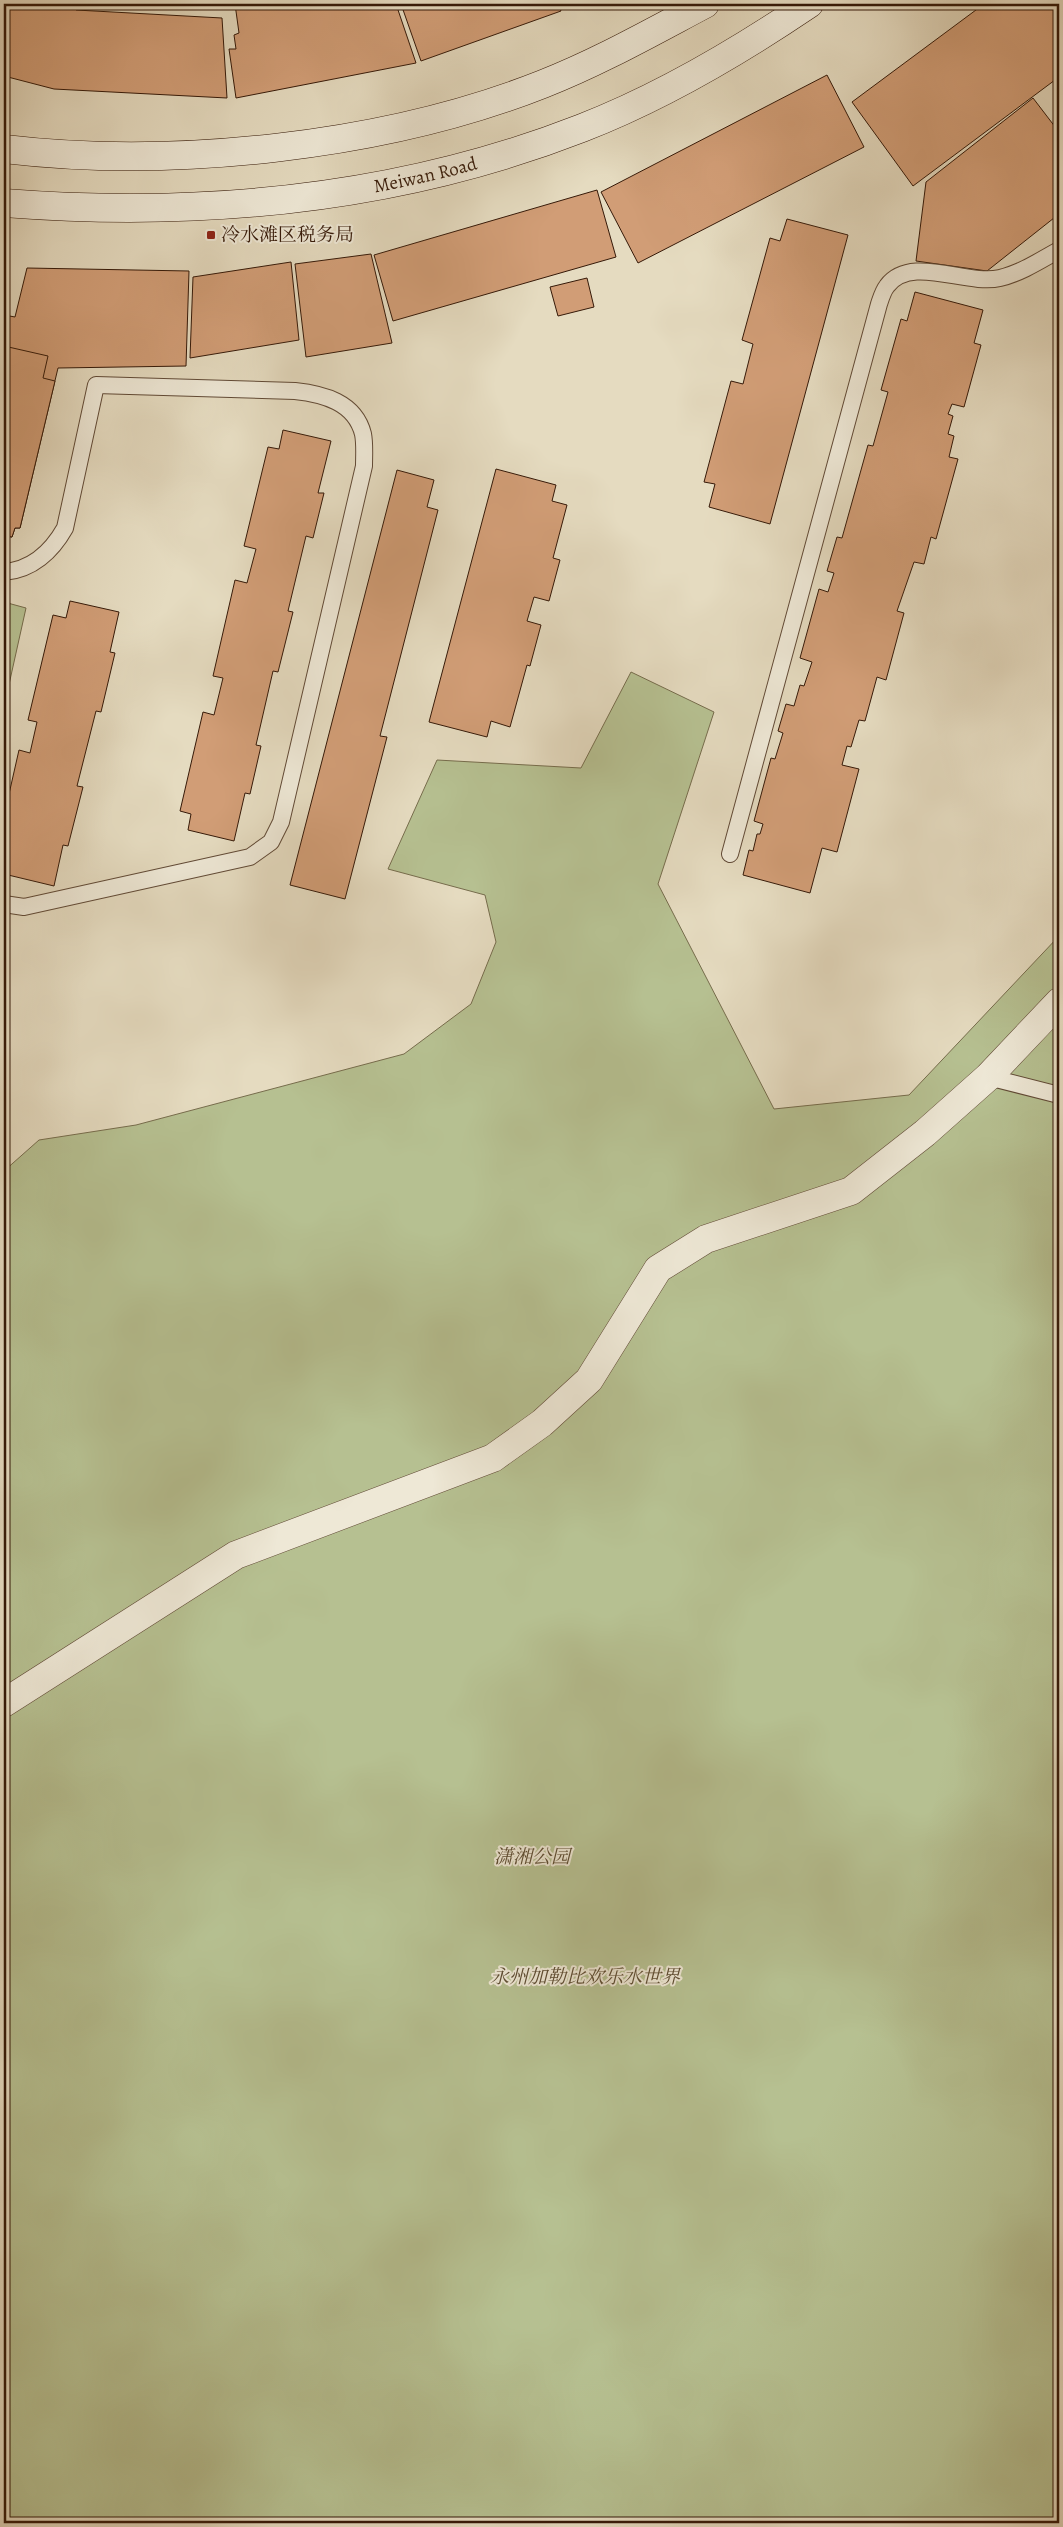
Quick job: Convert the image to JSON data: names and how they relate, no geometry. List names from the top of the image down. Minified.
{"streets":{"street":["Meiwan Road"]},"parks":["潇湘公园","永州加勒比欢乐水世界"],"places":{"transit":["冷水滩区税务局"]}}
